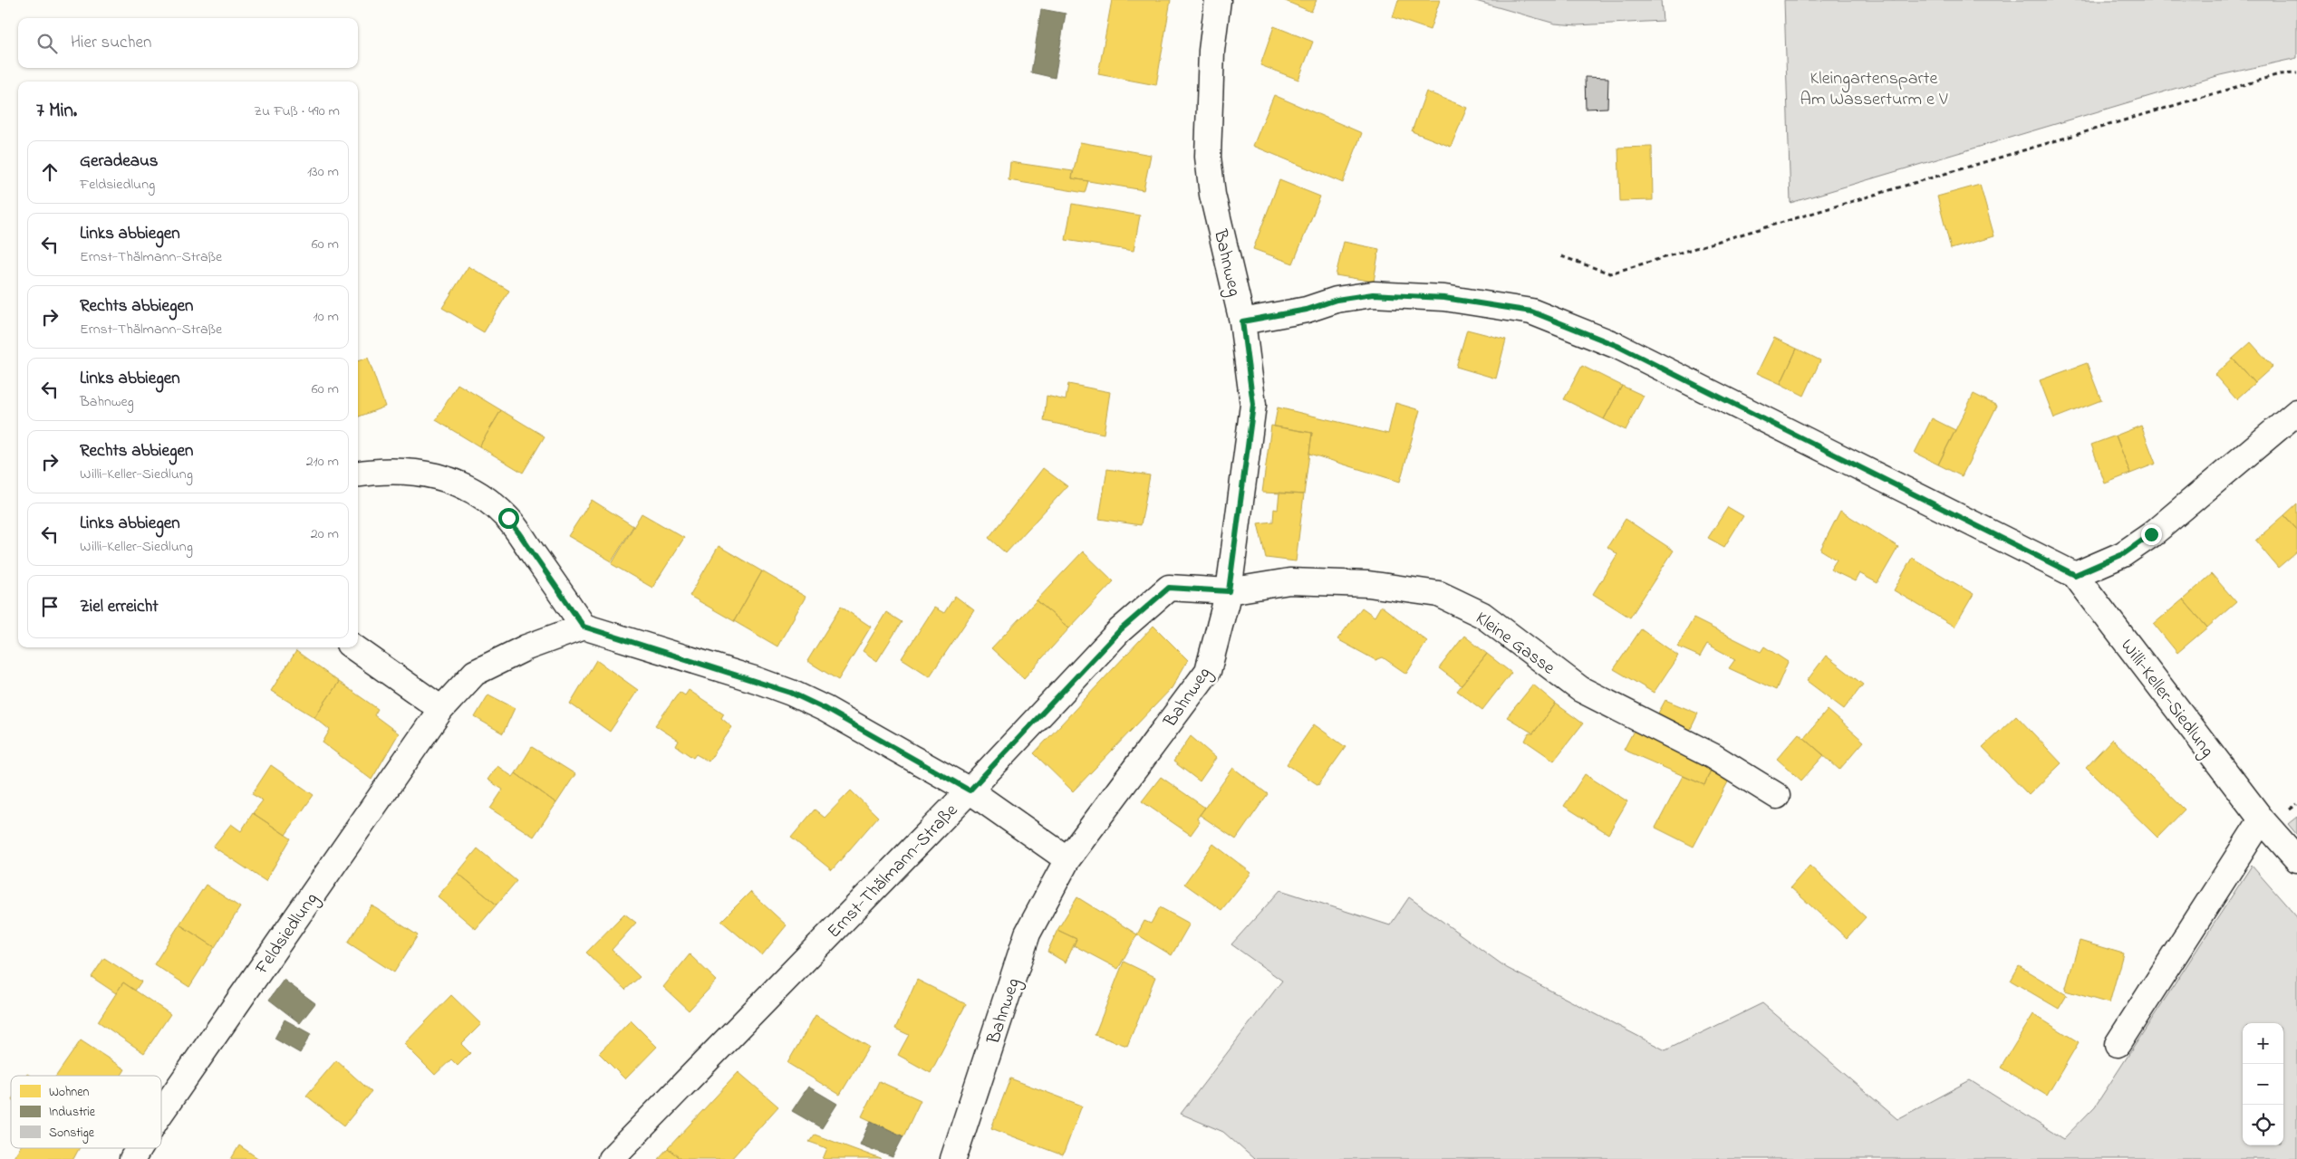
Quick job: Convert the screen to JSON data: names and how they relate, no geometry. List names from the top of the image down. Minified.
{"streets":{"street":["Bahnweg","Kleine Gasse","Willi-Keller-Siedlung","Ernst-Thälmann-Straße","Feldsiedlung"]},"crossings":[["Bahnweg","Kleine Gasse"],["Bahnweg","Willi-Keller-Siedlung"],["Bahnweg","Ernst-Thälmann-Straße"],["Kleine Gasse","Ernst-Thälmann-Straße"]],"parks":["Kleingartensparte Am Wasserturm e V"],"legend":["Wohnen","Industrie","Sonstige"],"page":{"search":"Hier suchen","heading":["7 Min.","Zu Fuß · 490 m"],"list":[["Geradeaus","Feldsiedlung","130 m"],["Links abbiegen","Ernst-Thälmann-Straße","60 m"],["Rechts abbiegen","Ernst-Thälmann-Straße","10 m"],["Links abbiegen","Bahnweg","60 m"],["Rechts abbiegen","Willi-Keller-Siedlung","210 m"],["Links abbiegen","Willi-Keller-Siedlung","20 m"],"Ziel erreicht"],"map_buttons":["+","−"]}}
